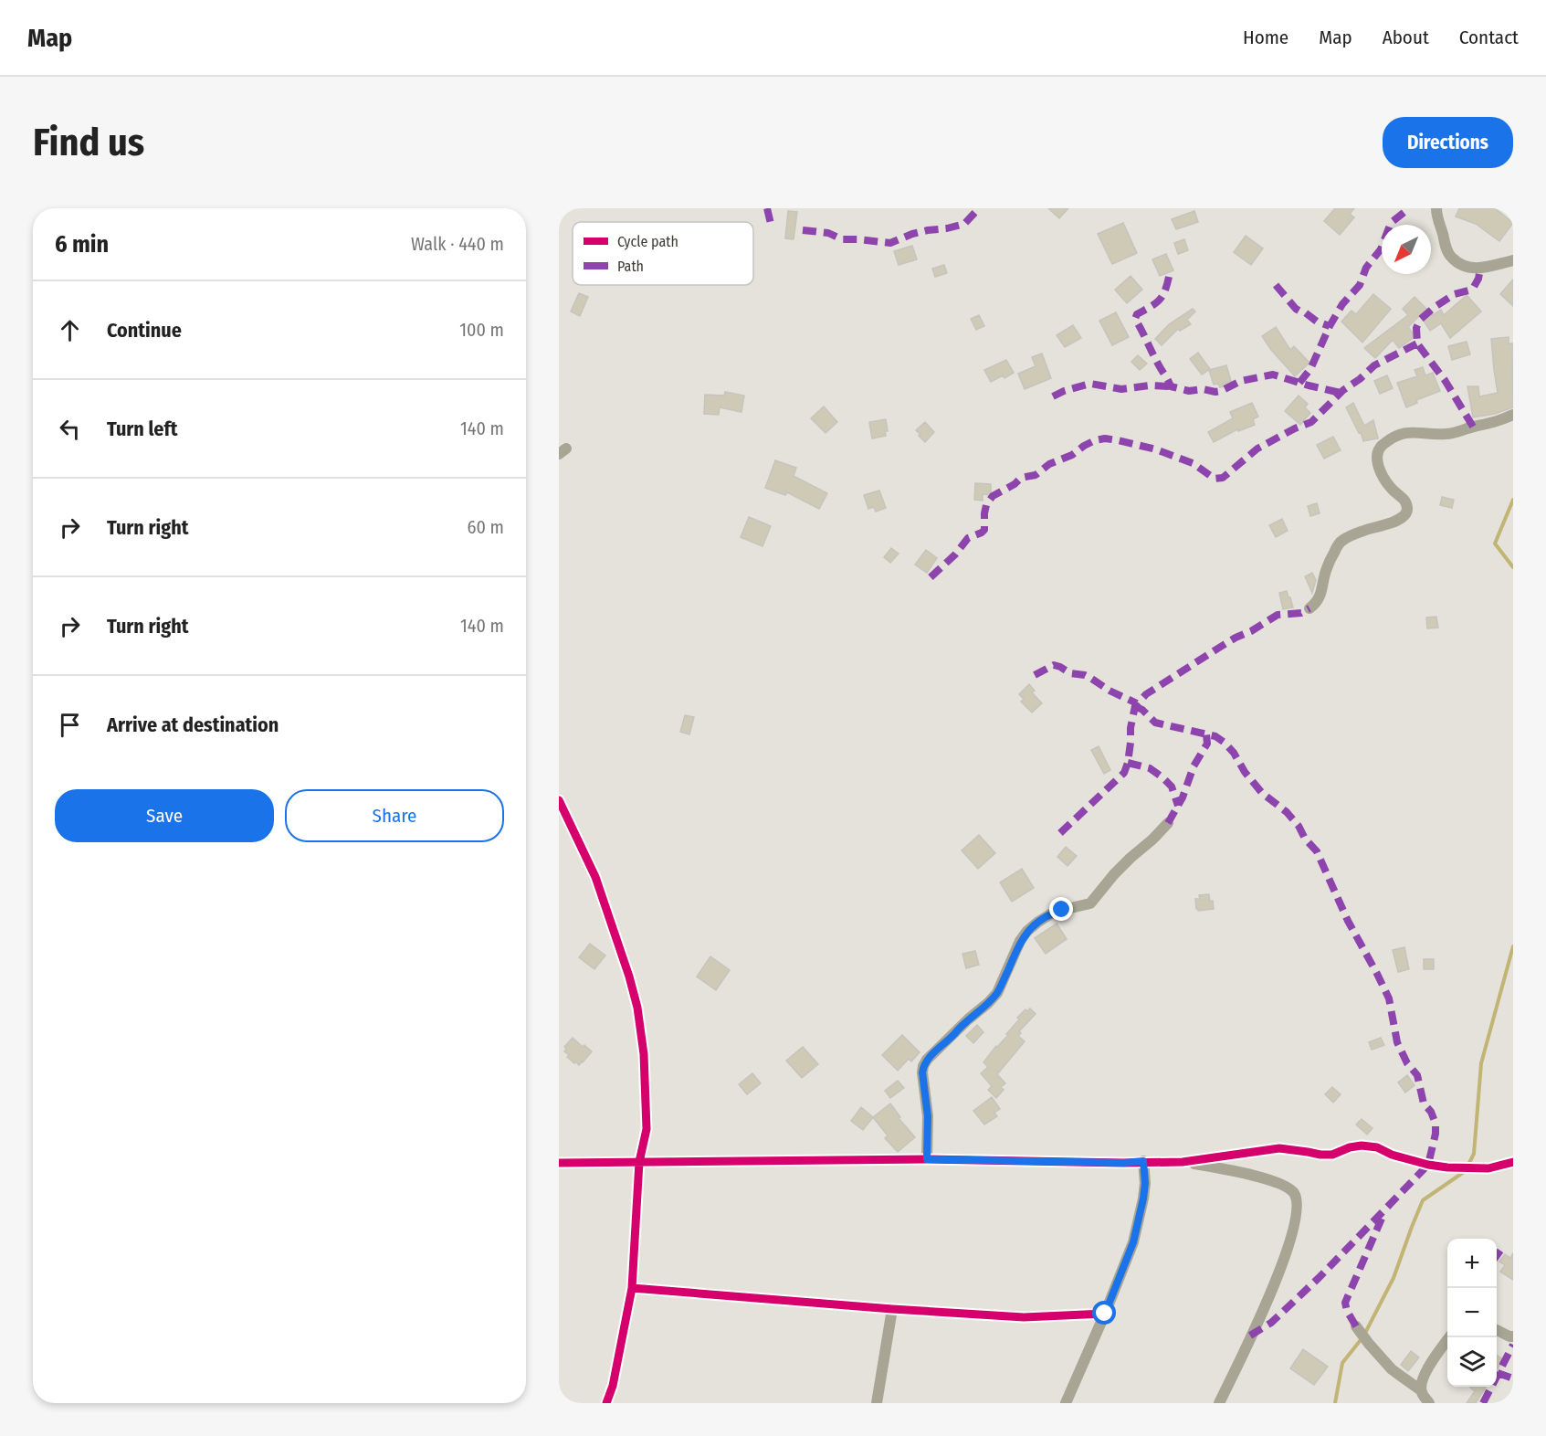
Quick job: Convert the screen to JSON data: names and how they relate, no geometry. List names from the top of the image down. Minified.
{"legend":["Cycle path","Path"],"north":"bottom left","page":{"header":"Map","nav":["Home","Map","About","Contact"],"buttons":["Directions",["Save","Share"]],"title":"Find us","heading":["6 min","Walk · 440 m"],"list":[["Continue","100 m"],["Turn left","140 m"],["Turn right","60 m"],["Turn right","140 m"],"Arrive at destination"],"map_buttons":["+","−"]}}
